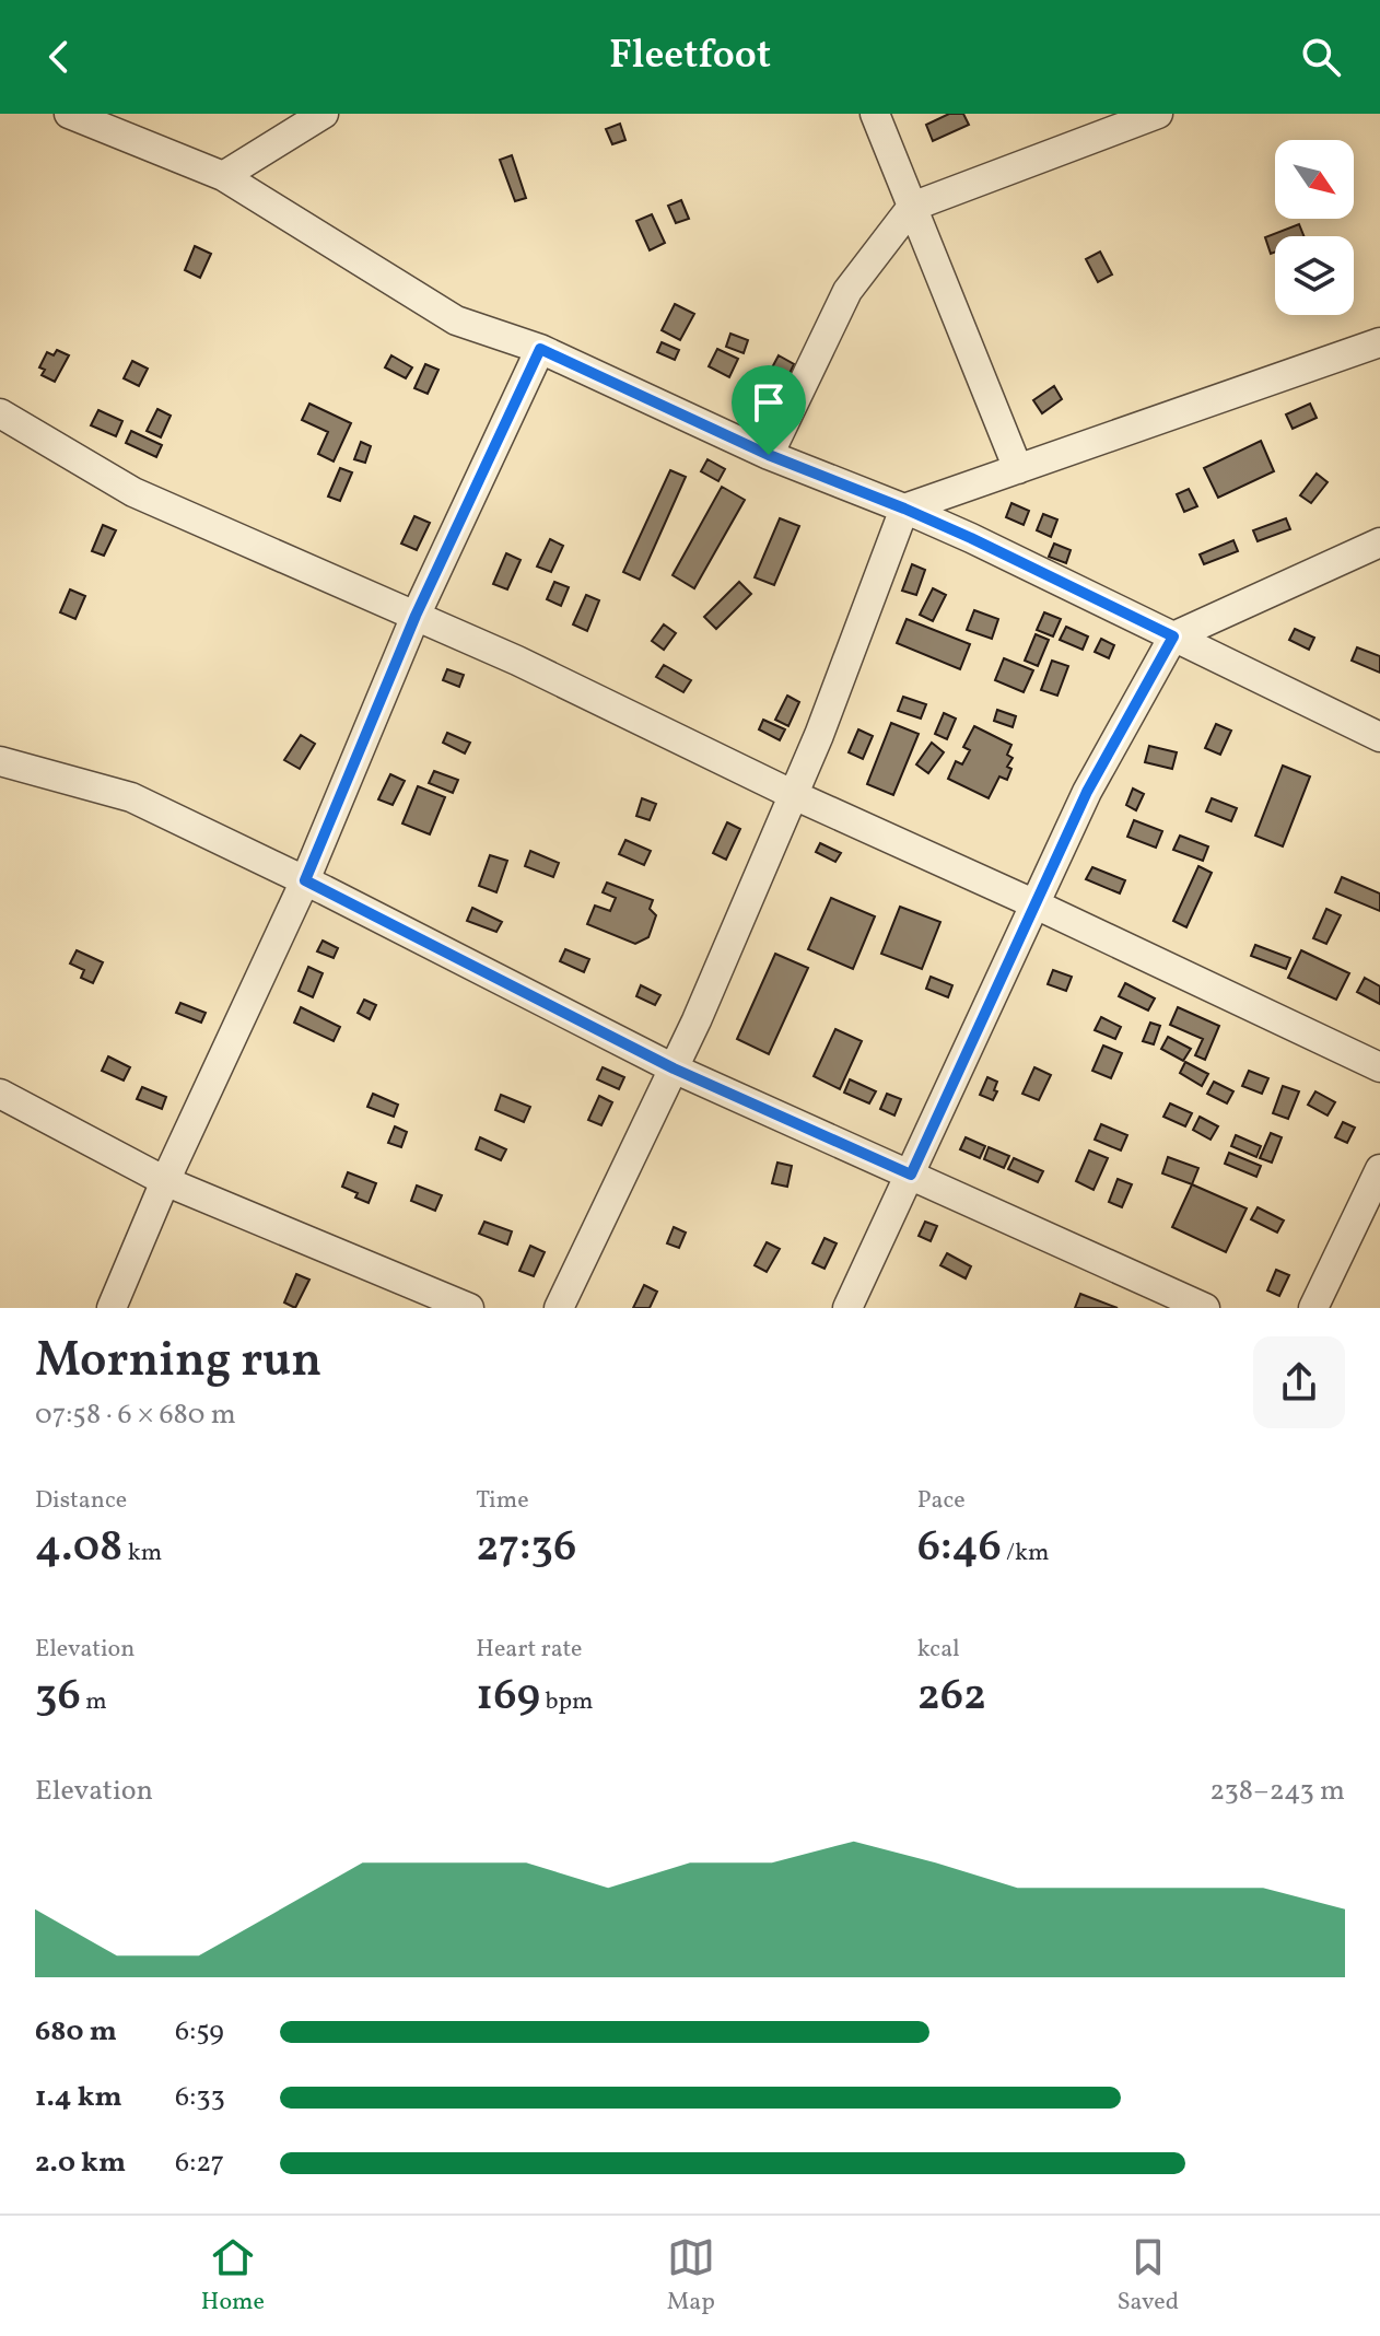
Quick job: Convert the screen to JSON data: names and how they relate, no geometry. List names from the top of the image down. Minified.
{"north":"bottom right","page":{"header":"Fleetfoot","heading":["Morning run","07:58 · 6 × 680 m"],"stats":[["Distance","4.08 km"],["Time","27:36"],["Pace","6:46 /km"],["Elevation","36 m"],["Heart rate","169 bpm"],["kcal","262"]],"chart":["Elevation","238–243 m"],"list":[{"name":"680 m","note":"6:59"},{"name":"1.4 km","note":"6:33"},{"name":"2.0 km","note":"6:27"}],"tabs":["Home","Map","Saved"]}}
